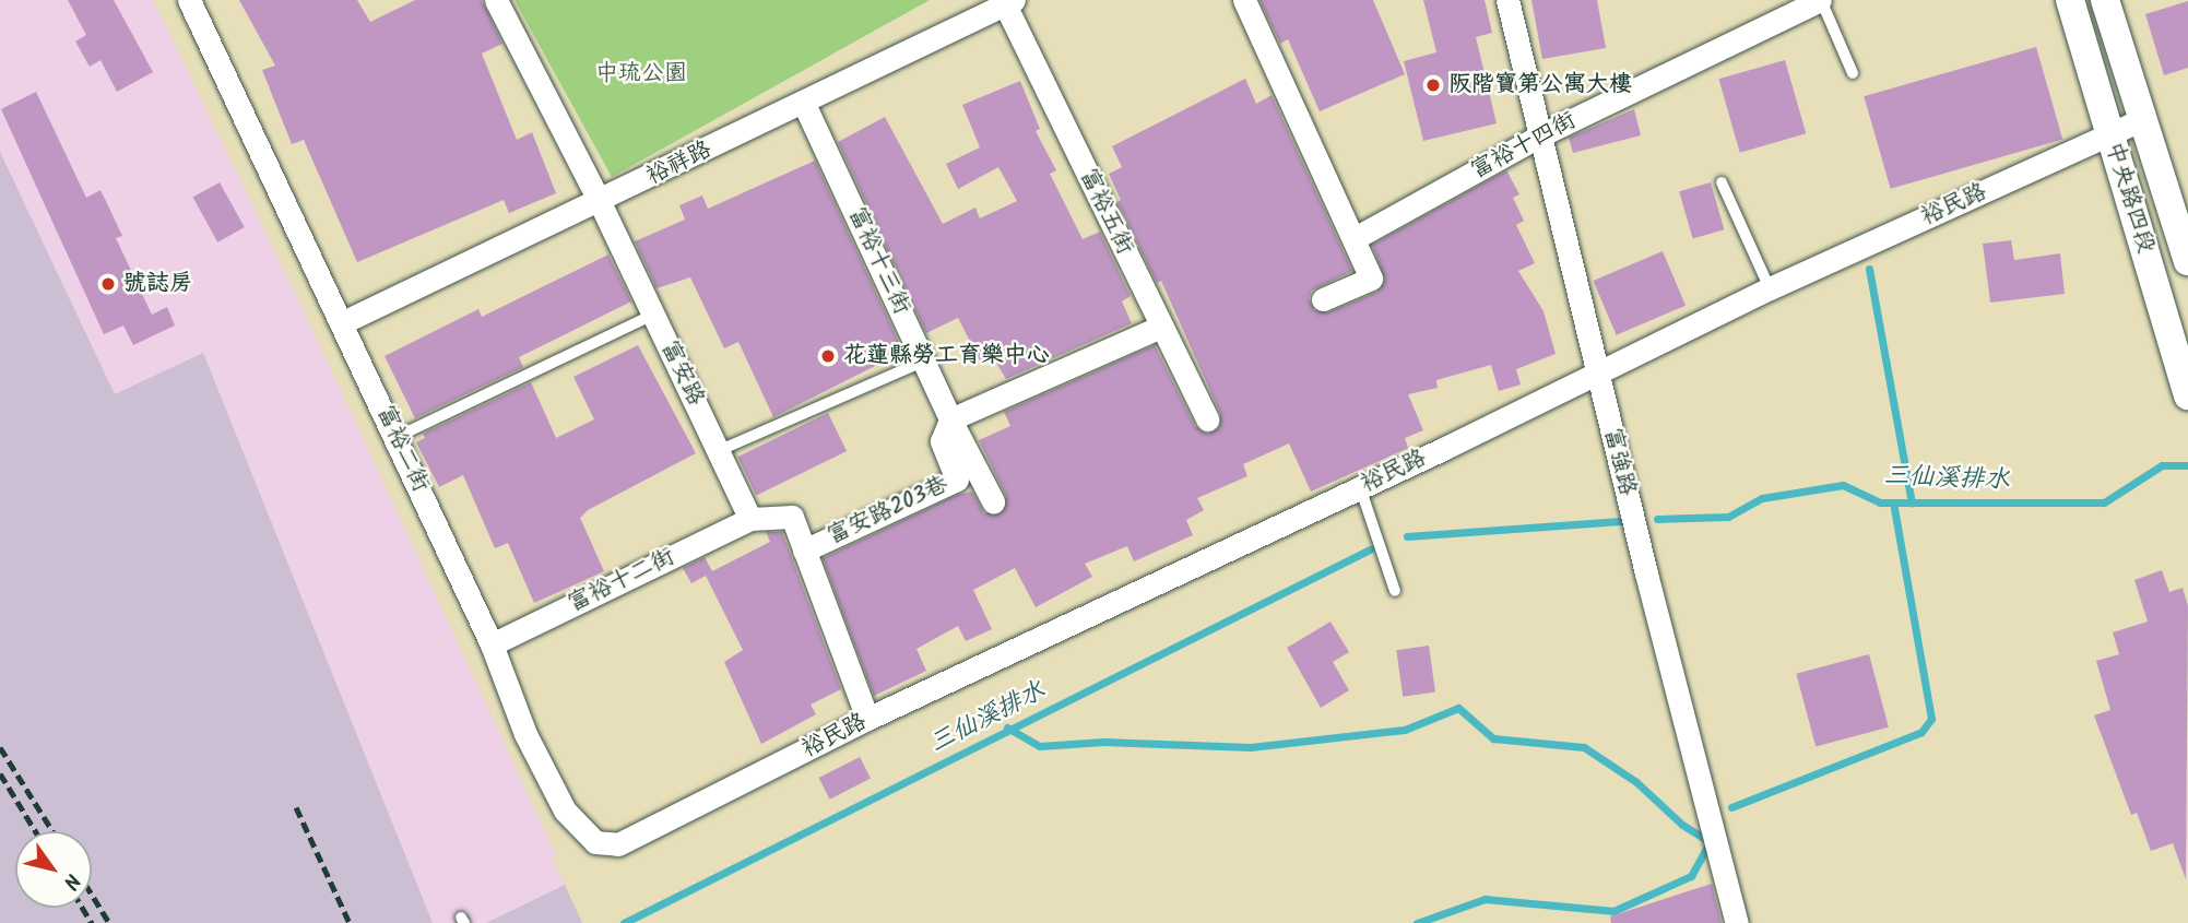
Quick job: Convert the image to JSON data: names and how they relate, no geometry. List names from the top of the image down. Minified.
{"streets":{"street":["富裕十四街","裕祥路","中央路四段","裕民路","富裕五街","富裕十三街","富安路","富裕二街","富強路","富安路203巷","富裕十二街"]},"crossings":[["富裕十四街","富強路"],["裕祥路","富裕五街"],["裕祥路","富裕十三街"],["裕祥路","富安路"],["裕祥路","富裕二街"],["中央路四段","裕民路"],["裕民路","富裕二街"],["裕民路","富強路"],["富裕十三街","富安路203巷"],["富安路","富裕十二街"],["富裕二街","富裕十二街"]],"water":["三仙溪排水"],"parks":["中琉公園"],"places":["阪階寶第公寓大樓","號誌房","花蓮縣勞工育樂中心"],"north":"bottom right"}
